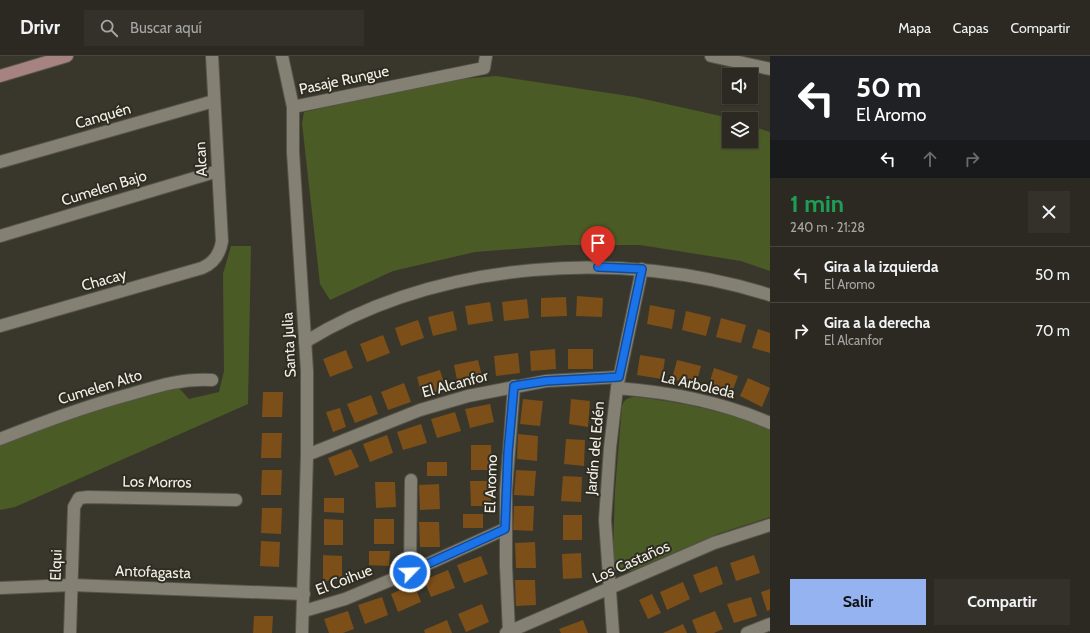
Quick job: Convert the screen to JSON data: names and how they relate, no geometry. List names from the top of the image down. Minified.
{"streets":{"street":["Pasaje Rungue","Canquén","Alcan","Cumelen Bajo","Chacay","Santa Julia","El Alcanfor","La Arboleda","Cumelen Alto","Jardín del Edén","Los Morros","El Aromo","Los Castaños","Elqui","Antofagasta","El Coihue"]},"crossings":[["Pasaje Rungue","Santa Julia"],["Canquén","Alcan"],["Alcan","Cumelen Bajo"],["Alcan","Chacay"],["Santa Julia","El Alcanfor"],["Santa Julia","Antofagasta"],["Santa Julia","El Coihue"],["El Alcanfor","La Arboleda"],["El Alcanfor","Jardín del Edén"],["El Alcanfor","El Aromo"],["La Arboleda","Jardín del Edén"],["Jardín del Edén","Los Castaños"],["Los Morros","Elqui"],["El Aromo","Los Castaños"],["El Aromo","El Coihue"],["Elqui","Antofagasta"]],"page":{"header":"Drivr","search":"Buscar aquí","nav":["Mapa","Capas","Compartir"],"turn":["50 m","El Aromo"],"heading":["1 min","240 m · 21:28"],"list":[{"name":"Gira a la izquierda","note":"El Aromo","value":"50 m"},{"name":"Gira a la derecha","note":"El Alcanfor","value":"70 m"}],"buttons":["Salir","Compartir"]}}
